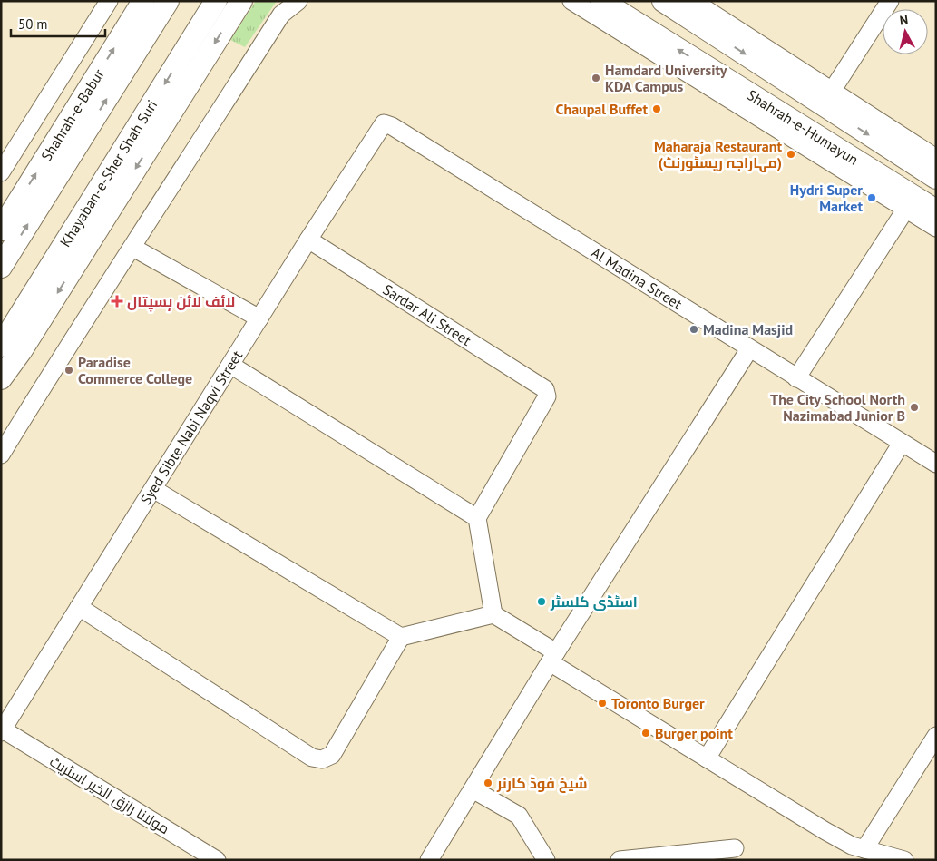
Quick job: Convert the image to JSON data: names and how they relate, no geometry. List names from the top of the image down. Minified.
{"streets":{"main road":["Shahrah-e-Babur","Shahrah-e-Humayun","Khayaban-e-Sher Shah Suri"],"street":["Al Madina Street","Sardar Ali Street","Syed Sibte Nabi Naqvi Street","مولانا رازق الخیر اسٹریٹ"]},"crossings":[["Al Madina Street","Syed Sibte Nabi Naqvi Street"],["Sardar Ali Street","Syed Sibte Nabi Naqvi Street"],["Syed Sibte Nabi Naqvi Street","مولانا رازق الخیر اسٹریٹ"]],"places":{"other":["Hamdard University KDA Campus","Chaupal Buffet","Maharaja Restaurant (مہاراجہ ریسٹورنٹ)","Hydri Super Market","Madina Masjid","Paradise Commerce College","The City School North Nazimabad Junior B","اسٹڈی کلسٹر","Toronto Burger","Burger point","شیخ فوڈ کارنر"],"health":["لائف لائن ہسپتال"]},"scale_bar":"50 m","north":"top"}
